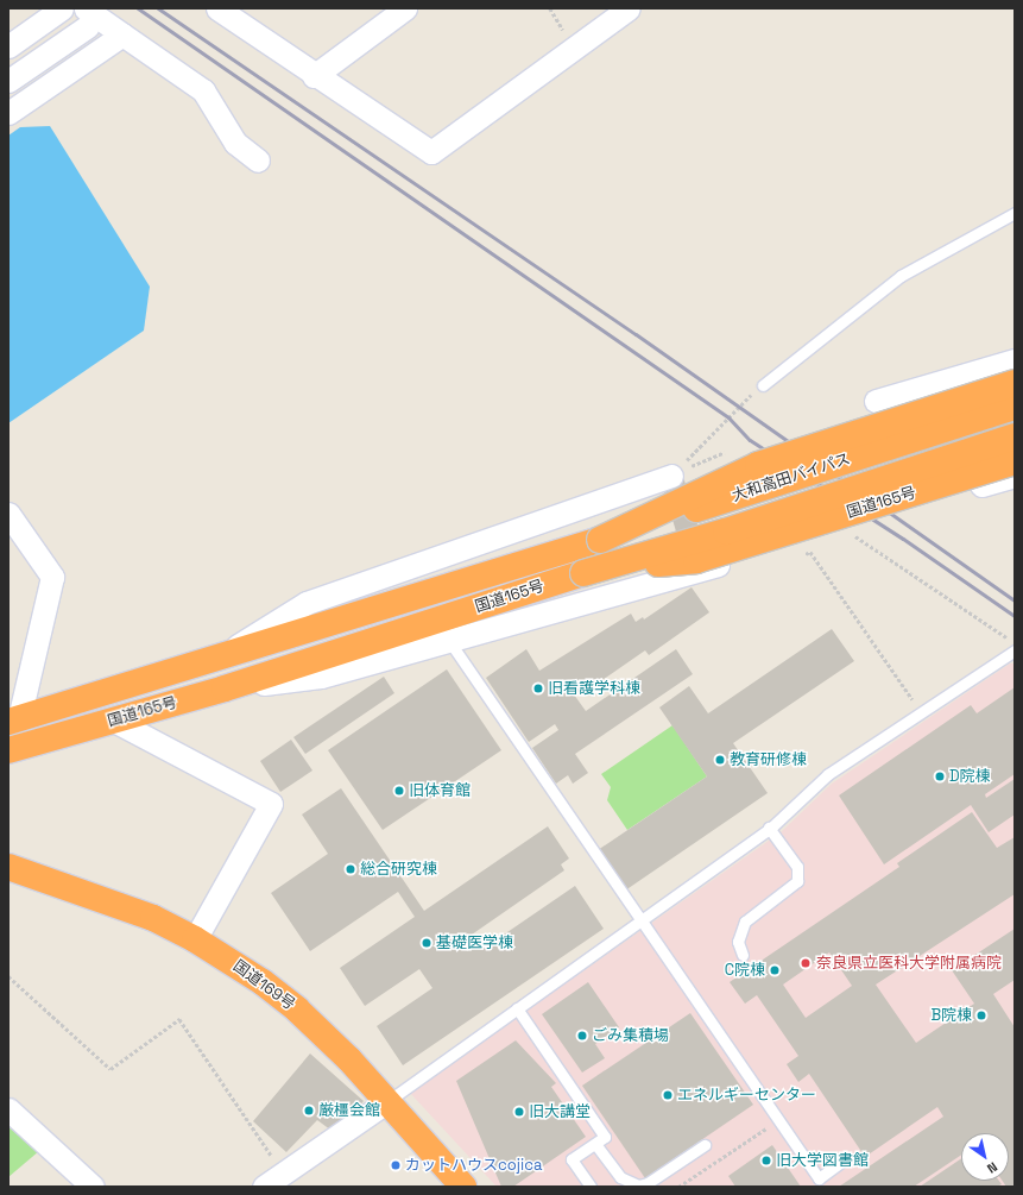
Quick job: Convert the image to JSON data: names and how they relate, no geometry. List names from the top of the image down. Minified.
{"streets":{"highway":["大和高田バイパス","国道165号","国道169号"]},"crossings":[["大和高田バイパス","国道165号"]],"places":["旧看護学科棟","教育研修棟","D院棟","旧体育館","総合研究棟","基礎医学棟","奈良県立医科大学附属病院","C院棟","B院棟","ごみ集積場","エネルギーセンター","厳橿会館","旧大講堂","旧大学図書館","カットハウスcojica"],"north":"bottom right"}
